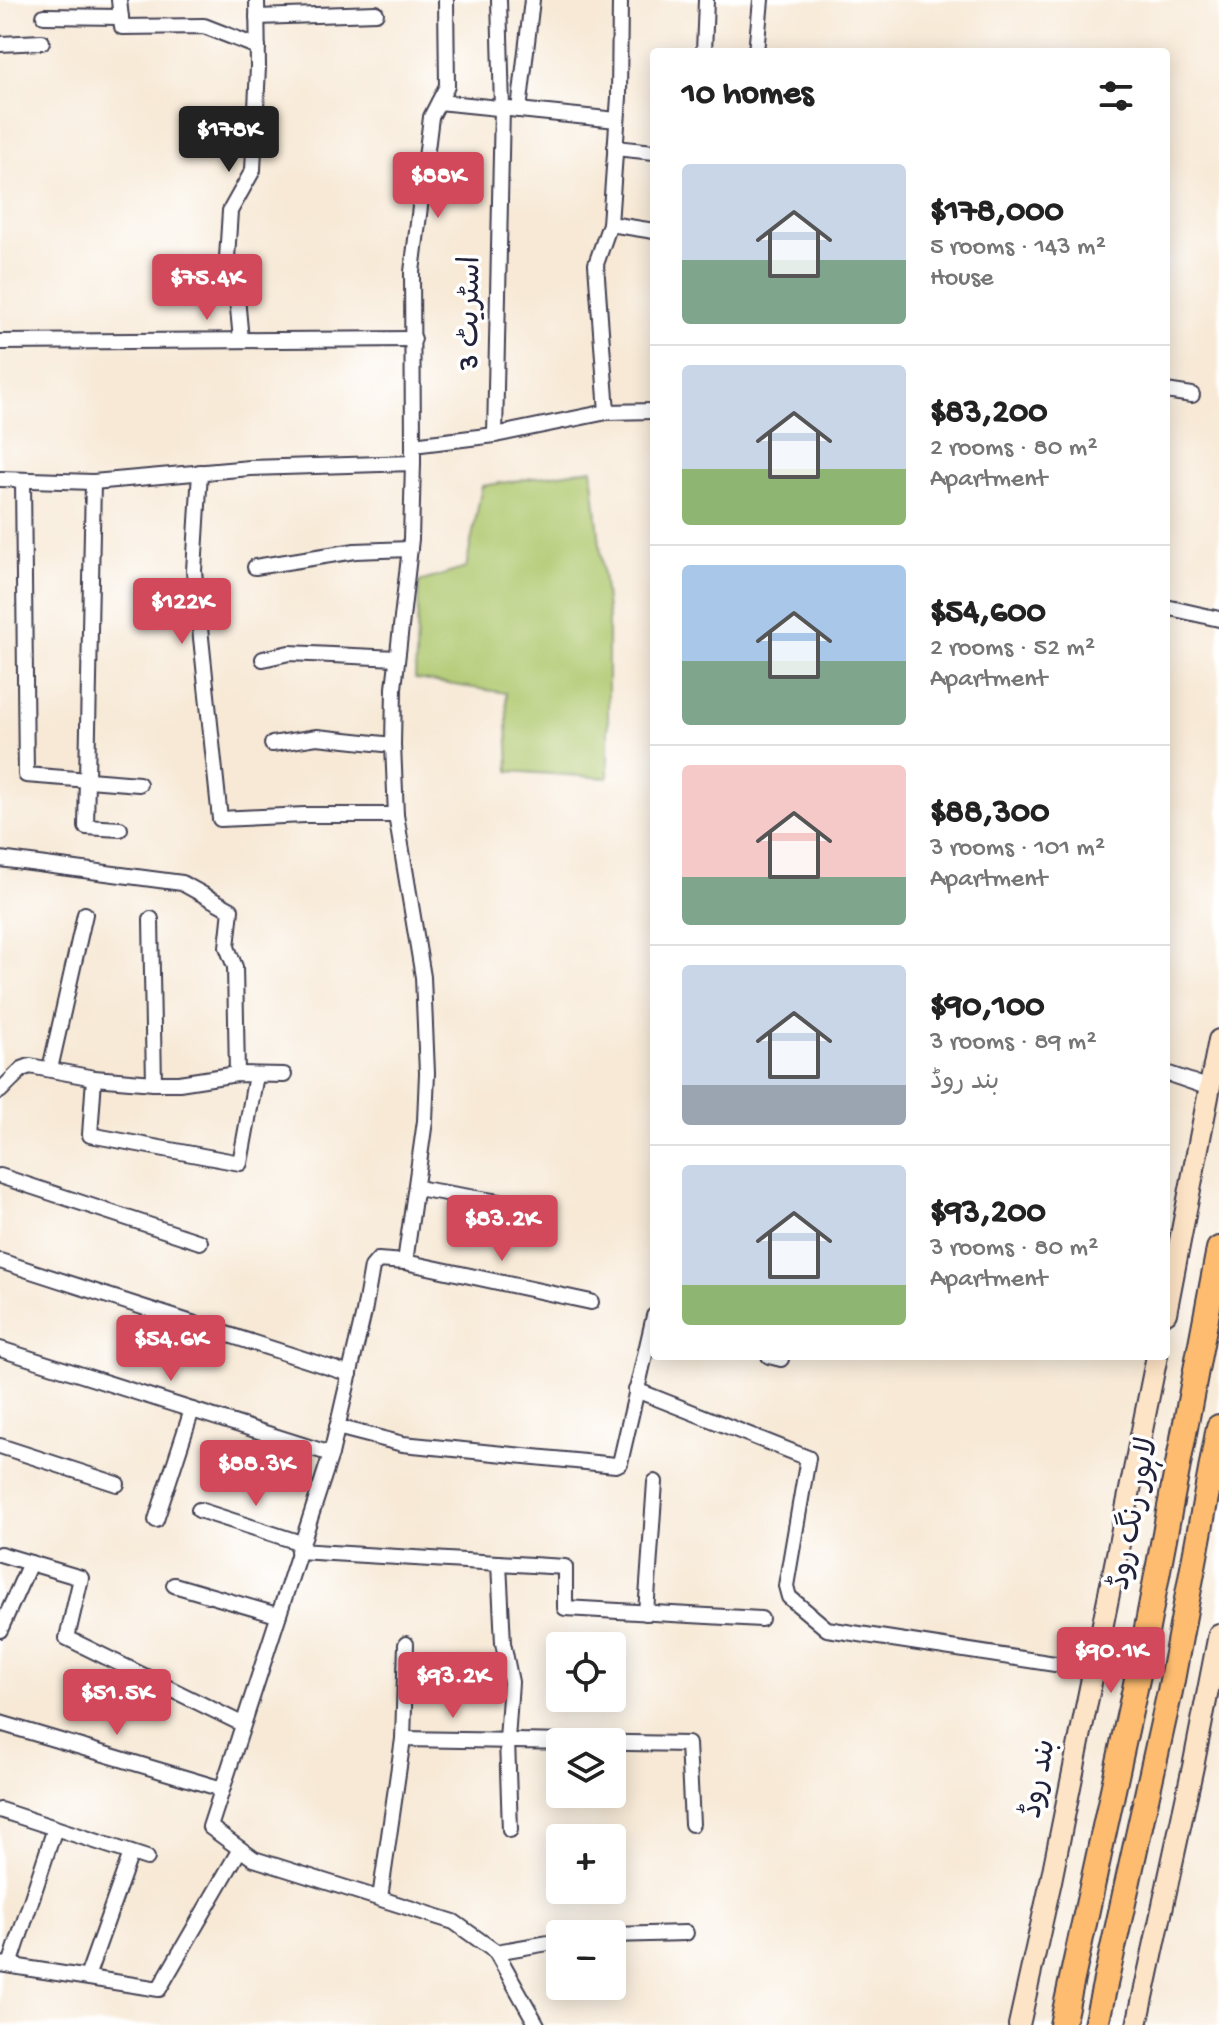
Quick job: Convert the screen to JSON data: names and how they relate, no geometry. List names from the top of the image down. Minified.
{"streets":{"highway":["لاہور رنگ روڈ"],"main road":["بند روڈ"],"street":["اسٹریٹ 3"]},"page":{"heading":"10 homes","price":["$178K","$88K","$75.4K","$122K","$83.2K","$54.6K","$88.3K","$90.1K","$93.2K","$51.5K"],"list":[{"name":"$178,000","note":"5 rooms · 143 m² · House"},{"name":"$83,200","note":"2 rooms · 80 m² · Apartment"},{"name":"$54,600","note":"2 rooms · 52 m² · Apartment"},{"name":"$88,300","note":"3 rooms · 101 m² · Apartment"},{"name":"$90,100","note":"3 rooms · 89 m² · بند روڈ"},{"name":"$93,200","note":"3 rooms · 80 m² · Apartment"}],"map_buttons":["+","−"]}}
